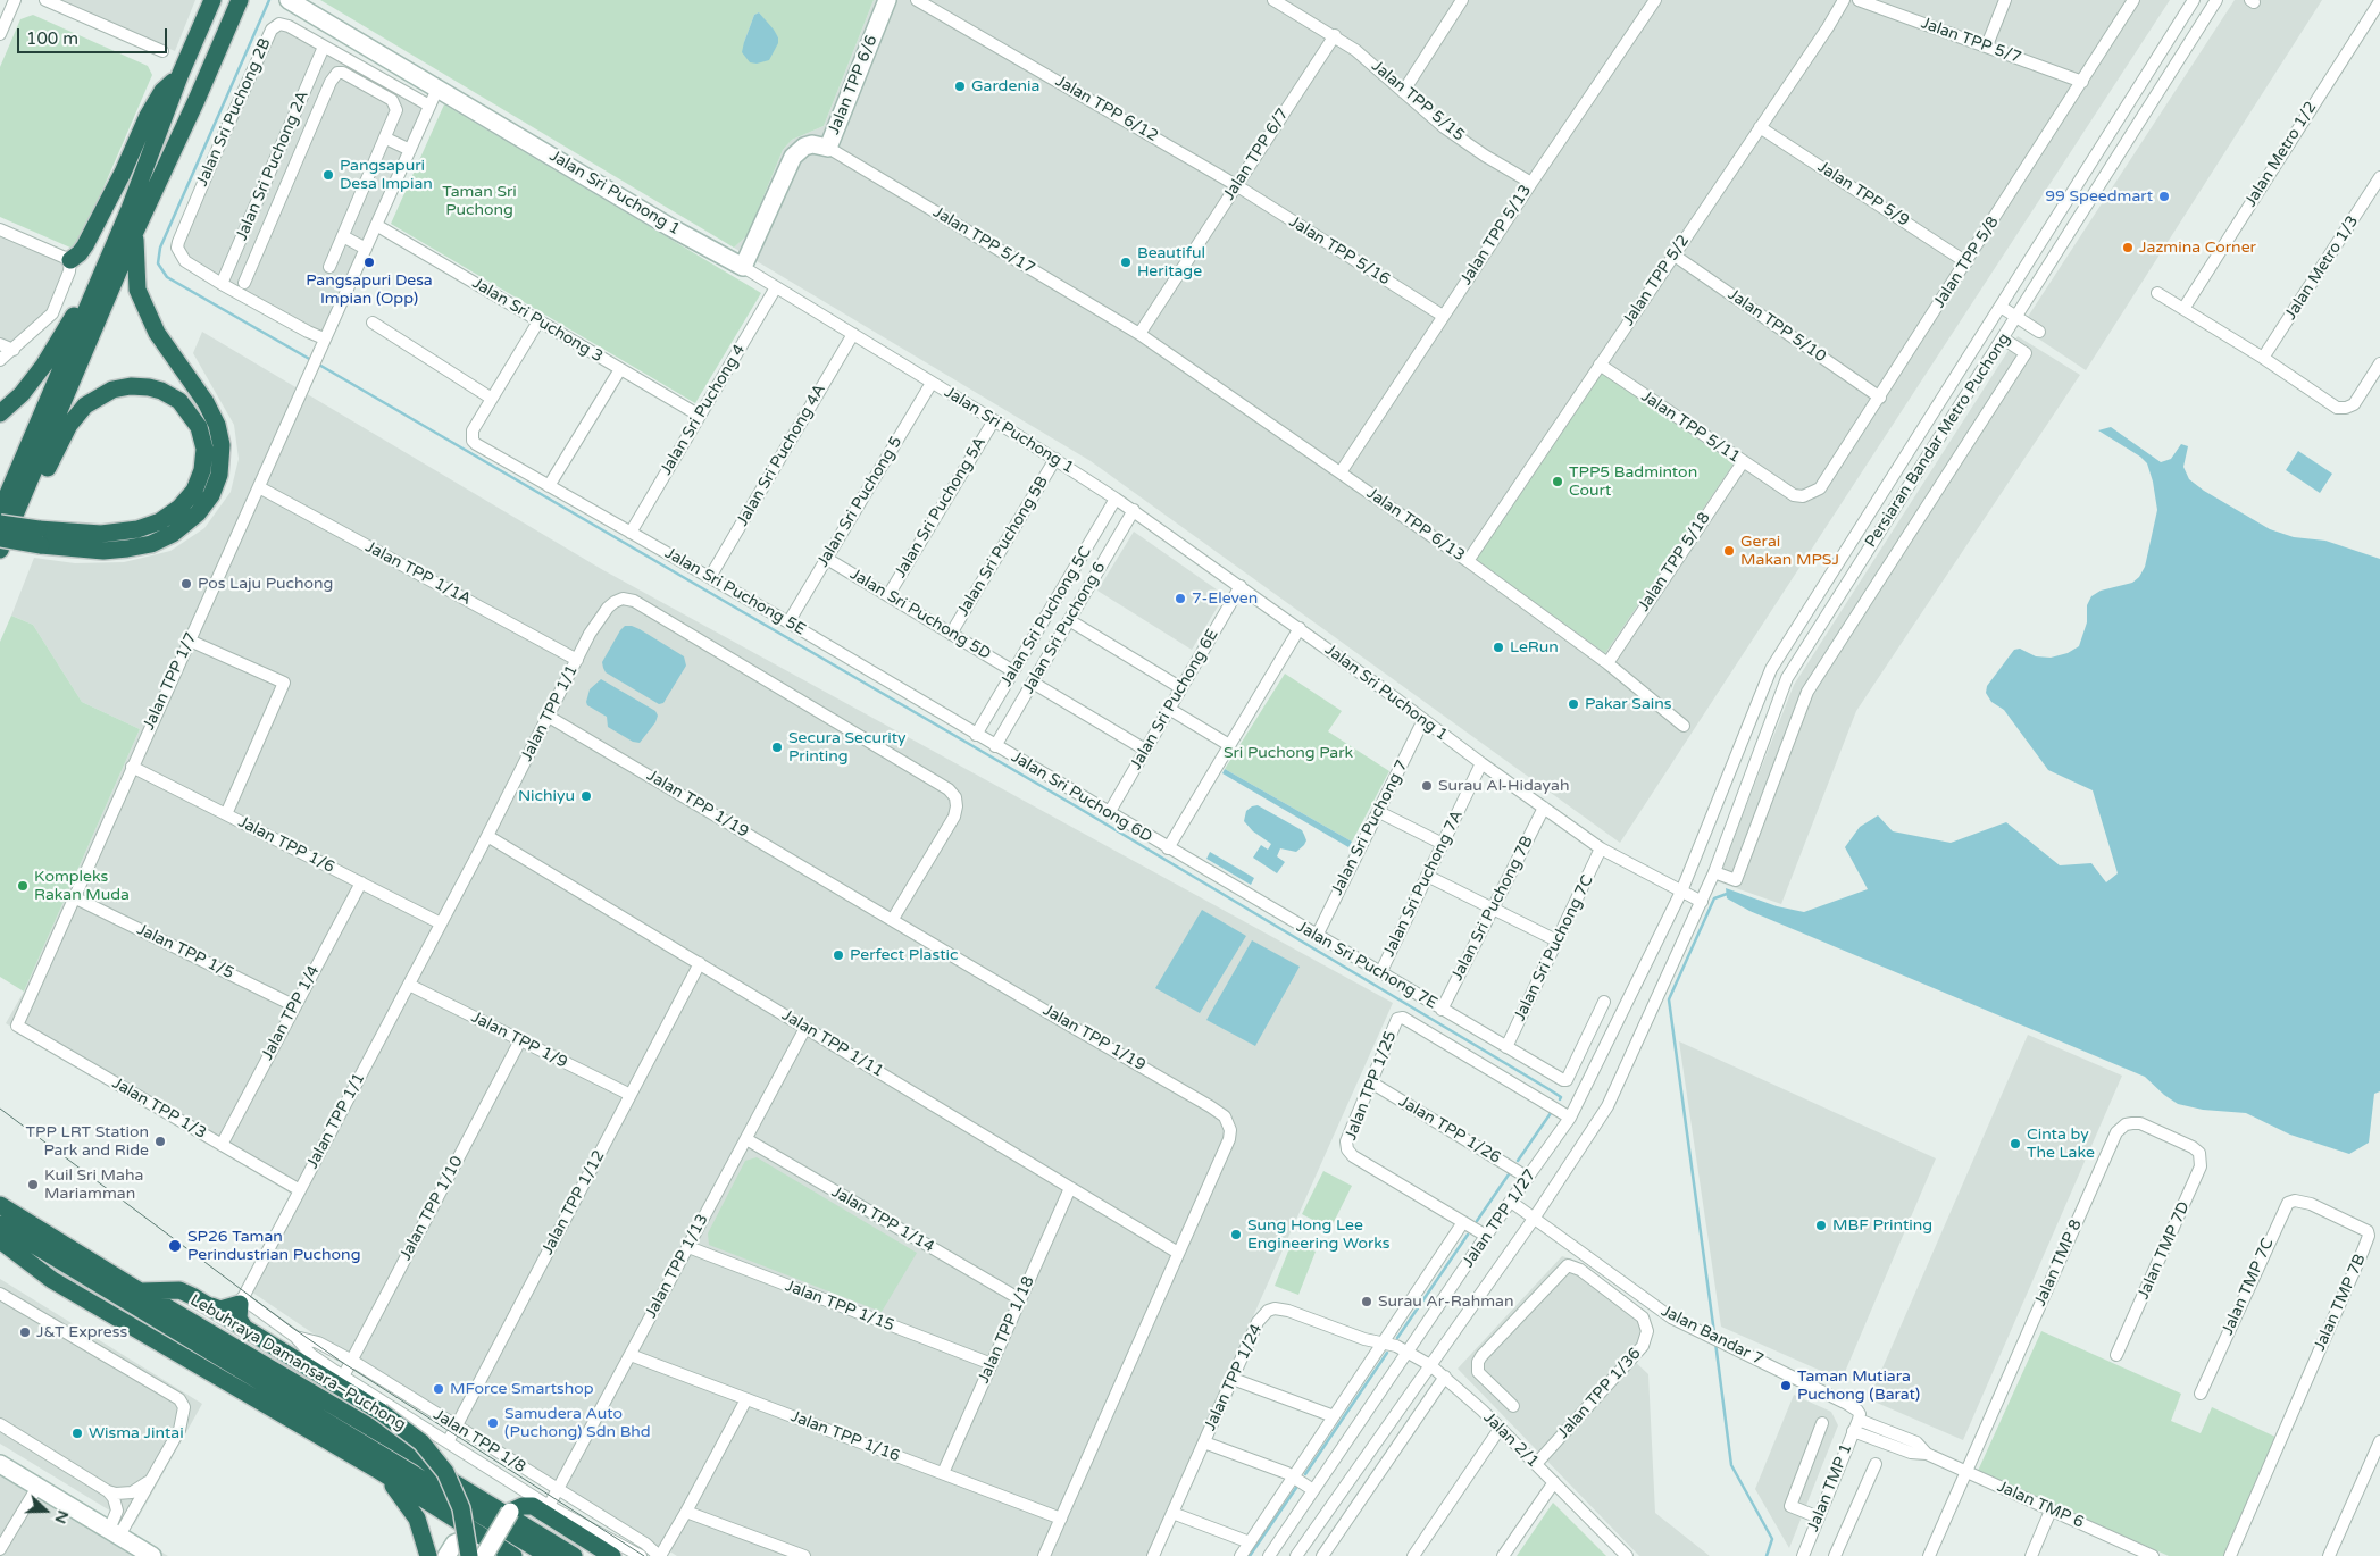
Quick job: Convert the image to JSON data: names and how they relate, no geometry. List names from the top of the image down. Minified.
{"streets":{"highway":["Lebuhraya Damansara–Puchong"],"street":["Jalan TPP 5/7","Jalan TPP 6/6","Jalan TPP 5/15","Jalan TPP 6/12","Jalan Sri Puchong 2B","Jalan TPP 6/7","Jalan Metro 1/2","Jalan Sri Puchong 2A","Jalan Sri Puchong 1","Jalan TPP 5/9","Jalan TPP 5/13","Jalan TPP 5/17","Jalan TPP 5/16","Jalan TPP 5/8","Jalan Metro 1/3","Jalan TPP 5/2","Jalan Sri Puchong 3","Jalan TPP 5/10","Jalan Sri Puchong 4","Jalan TPP 5/11","Persiaran Bandar Metro Puchong","Jalan Sri Puchong 4A","Jalan Sri Puchong 5","Jalan Sri Puchong 5A","Jalan TPP 6/13","Jalan Sri Puchong 5B","Jalan TPP 5/18","Jalan TPP 1/1A","Jalan Sri Puchong 5E","Jalan Sri Puchong 5D","Jalan Sri Puchong 5C","Jalan Sri Puchong 6","Jalan TPP 1/7","Jalan Sri Puchong 6E","Jalan TPP 1/1","Jalan Sri Puchong 6D","Jalan TPP 1/19","Jalan Sri Puchong 7","Jalan TPP 1/6","Jalan Sri Puchong 7A","Jalan Sri Puchong 7B","Jalan Sri Puchong 7C","Jalan TPP 1/5","Jalan Sri Puchong 7E","Jalan TPP 1/4","Jalan TPP 1/9","Jalan TPP 1/11","Jalan TPP 1/25","Jalan TPP 1/3","Jalan TPP 1/26","Jalan TPP 1/12","Jalan TPP 1/10","Jalan TPP 1/27","Jalan TPP 1/14","Jalan TMP 7D","Jalan TMP 8","Jalan TPP 1/13","Jalan TMP 7C","Jalan TMP 7B","Jalan TPP 1/15","Jalan TPP 1/18","Jalan Bandar 7","Jalan TPP 1/24","Jalan TPP 1/36","Jalan TPP 1/16","Jalan 2/1","Jalan TPP 1/8","Jalan TMP 1","Jalan TMP 6"]},"crossings":[["Jalan TPP 5/7","Jalan TPP 5/8"],["Jalan TPP 6/6","Jalan Sri Puchong 1"],["Jalan TPP 6/6","Jalan TPP 5/17"],["Jalan TPP 5/15","Jalan TPP 6/7"],["Jalan TPP 5/15","Jalan TPP 5/13"],["Jalan TPP 6/12","Jalan TPP 6/7"],["Jalan TPP 6/12","Jalan TPP 5/16"],["Jalan Sri Puchong 2B","Jalan Sri Puchong 2A"],["Jalan Sri Puchong 2B","Jalan TPP 1/7"],["Jalan TPP 6/7","Jalan TPP 5/17"],["Jalan TPP 6/7","Jalan TPP 5/16"],["Jalan TPP 6/7","Jalan TPP 6/13"],["Jalan Sri Puchong 1","Jalan Sri Puchong 4"],["Jalan Sri Puchong 1","Persiaran Bandar Metro Puchong"],["Jalan Sri Puchong 1","Jalan Sri Puchong 4A"],["Jalan Sri Puchong 1","Jalan Sri Puchong 5"],["Jalan Sri Puchong 1","Jalan Sri Puchong 5A"],["Jalan Sri Puchong 1","Jalan Sri Puchong 5B"],["Jalan Sri Puchong 1","Jalan Sri Puchong 5C"],["Jalan Sri Puchong 1","Jalan Sri Puchong 6"],["Jalan Sri Puchong 1","Jalan TPP 1/7"],["Jalan Sri Puchong 1","Jalan Sri Puchong 6E"],["Jalan Sri Puchong 1","Jalan Sri Puchong 7"],["Jalan Sri Puchong 1","Jalan Sri Puchong 7A"],["Jalan Sri Puchong 1","Jalan Sri Puchong 7B"],["Jalan Sri Puchong 1","Jalan Sri Puchong 7C"],["Jalan Sri Puchong 1","Jalan TPP 1/27"],["Jalan TPP 5/9","Jalan TPP 5/8"],["Jalan TPP 5/9","Jalan TPP 5/2"],["Jalan TPP 5/13","Jalan TPP 5/16"],["Jalan TPP 5/13","Jalan TPP 6/13"],["Jalan TPP 5/17","Jalan TPP 6/13"],["Jalan TPP 5/8","Jalan TPP 5/10"],["Jalan TPP 5/8","Jalan TPP 5/11"],["Jalan TPP 5/2","Jalan TPP 5/10"],["Jalan TPP 5/2","Jalan TPP 5/11"],["Jalan TPP 5/2","Jalan TPP 6/13"],["Jalan Sri Puchong 3","Jalan Sri Puchong 4"],["Jalan Sri Puchong 3","Jalan TPP 1/7"],["Jalan Sri Puchong 4","Jalan Sri Puchong 5E"],["Jalan TPP 5/11","Jalan TPP 5/18"],["Persiaran Bandar Metro Puchong","Jalan TPP 1/27"],["Jalan Sri Puchong 4A","Jalan Sri Puchong 5E"],["Jalan Sri Puchong 5","Jalan Sri Puchong 5E"],["Jalan Sri Puchong 5","Jalan Sri Puchong 5D"],["Jalan Sri Puchong 5A","Jalan Sri Puchong 5D"],["Jalan TPP 6/13","Jalan TPP 5/18"],["Jalan Sri Puchong 5B","Jalan Sri Puchong 5D"],["Jalan TPP 1/1A","Jalan TPP 1/7"],["Jalan TPP 1/1A","Jalan TPP 1/1"],["Jalan Sri Puchong 5E","Jalan Sri Puchong 5C"],["Jalan Sri Puchong 5E","Jalan Sri Puchong 6"],["Jalan Sri Puchong 5E","Jalan Sri Puchong 6D"],["Jalan Sri Puchong 5D","Jalan Sri Puchong 5C"],["Jalan Sri Puchong 6","Jalan Sri Puchong 6D"],["Jalan TPP 1/7","Jalan TPP 1/6"],["Jalan TPP 1/7","Jalan TPP 1/5"],["Jalan TPP 1/7","Jalan TPP 1/3"],["Jalan Sri Puchong 6E","Jalan Sri Puchong 6D"],["Jalan TPP 1/1","Jalan TPP 1/19"],["Jalan TPP 1/1","Jalan TPP 1/6"],["Jalan TPP 1/1","Jalan TPP 1/9"],["Jalan TPP 1/1","Jalan TPP 1/11"],["Jalan TPP 1/1","Jalan TPP 1/3"],["Jalan TPP 1/1","Jalan TPP 1/8"],["Jalan Sri Puchong 6D","Jalan Sri Puchong 7E"],["Jalan TPP 1/19","Jalan TPP 1/11"],["Jalan TPP 1/19","Jalan TPP 1/16"],["Jalan Sri Puchong 7","Jalan Sri Puchong 7E"],["Jalan TPP 1/6","Jalan TPP 1/4"],["Jalan Sri Puchong 7A","Jalan Sri Puchong 7E"],["Jalan Sri Puchong 7B","Jalan Sri Puchong 7E"],["Jalan Sri Puchong 7C","Jalan Sri Puchong 7E"],["Jalan TPP 1/5","Jalan TPP 1/4"],["Jalan TPP 1/4","Jalan TPP 1/3"],["Jalan TPP 1/9","Jalan TPP 1/12"],["Jalan TPP 1/9","Jalan TPP 1/10"],["Jalan TPP 1/11","Jalan TPP 1/12"],["Jalan TPP 1/11","Jalan TPP 1/13"],["Jalan TPP 1/11","Jalan TPP 1/18"],["Jalan TPP 1/25","Jalan TPP 1/26"],["Jalan TPP 1/25","Jalan TPP 1/27"],["Jalan TPP 1/26","Jalan TPP 1/27"],["Jalan TPP 1/12","Jalan TPP 1/8"],["Jalan TPP 1/10","Jalan TPP 1/8"],["Jalan TPP 1/27","Jalan Bandar 7"],["Jalan TPP 1/27","Jalan 2/1"],["Jalan TPP 1/14","Jalan TPP 1/13"],["Jalan TPP 1/14","Jalan TPP 1/18"],["Jalan TMP 7D","Jalan TMP 8"],["Jalan TMP 8","Jalan TMP 6"],["Jalan TPP 1/13","Jalan TPP 1/15"],["Jalan TPP 1/13","Jalan TPP 1/16"],["Jalan TPP 1/13","Jalan TPP 1/8"],["Jalan TMP 7C","Jalan TMP 7B"],["Jalan TPP 1/15","Jalan TPP 1/18"],["Jalan TPP 1/18","Jalan TPP 1/16"],["Jalan Bandar 7","Jalan TMP 1"],["Jalan Bandar 7","Jalan TMP 6"],["Jalan TPP 1/24","Jalan 2/1"],["Jalan TPP 1/36","Jalan 2/1"],["Jalan TPP 1/16","Jalan TPP 1/8"],["Jalan TMP 1","Jalan TMP 6"]],"parks":["Taman Sri Puchong","Sri Puchong Park"],"places":["Gardenia","Pangsapuri Desa Impian","99 Speedmart","Jazmina Corner","Pangsapuri Desa Impian (Opp)","Beautiful Heritage","TPP5 Badminton Court","Gerai Makan MPSJ","Pos Laju Puchong","7-Eleven","LeRun","Pakar Sains","Secura Security Printing","Surau Al-Hidayah","Nichiyu","Kompleks Rakan Muda","Perfect Plastic","TPP LRT Station Park and Ride","Cinta by The Lake","Kuil Sri Maha Mariamman","MBF Printing","Sung Hong Lee Engineering Works","SP26 Taman Perindustrian Puchong","Surau Ar-Rahman","J&T Express","Taman Mutiara Puchong (Barat)","MForce Smartshop","Samudera Auto (Puchong) Sdn Bhd","Wisma Jintai"],"scale_bar":"100 m","north":"right"}
